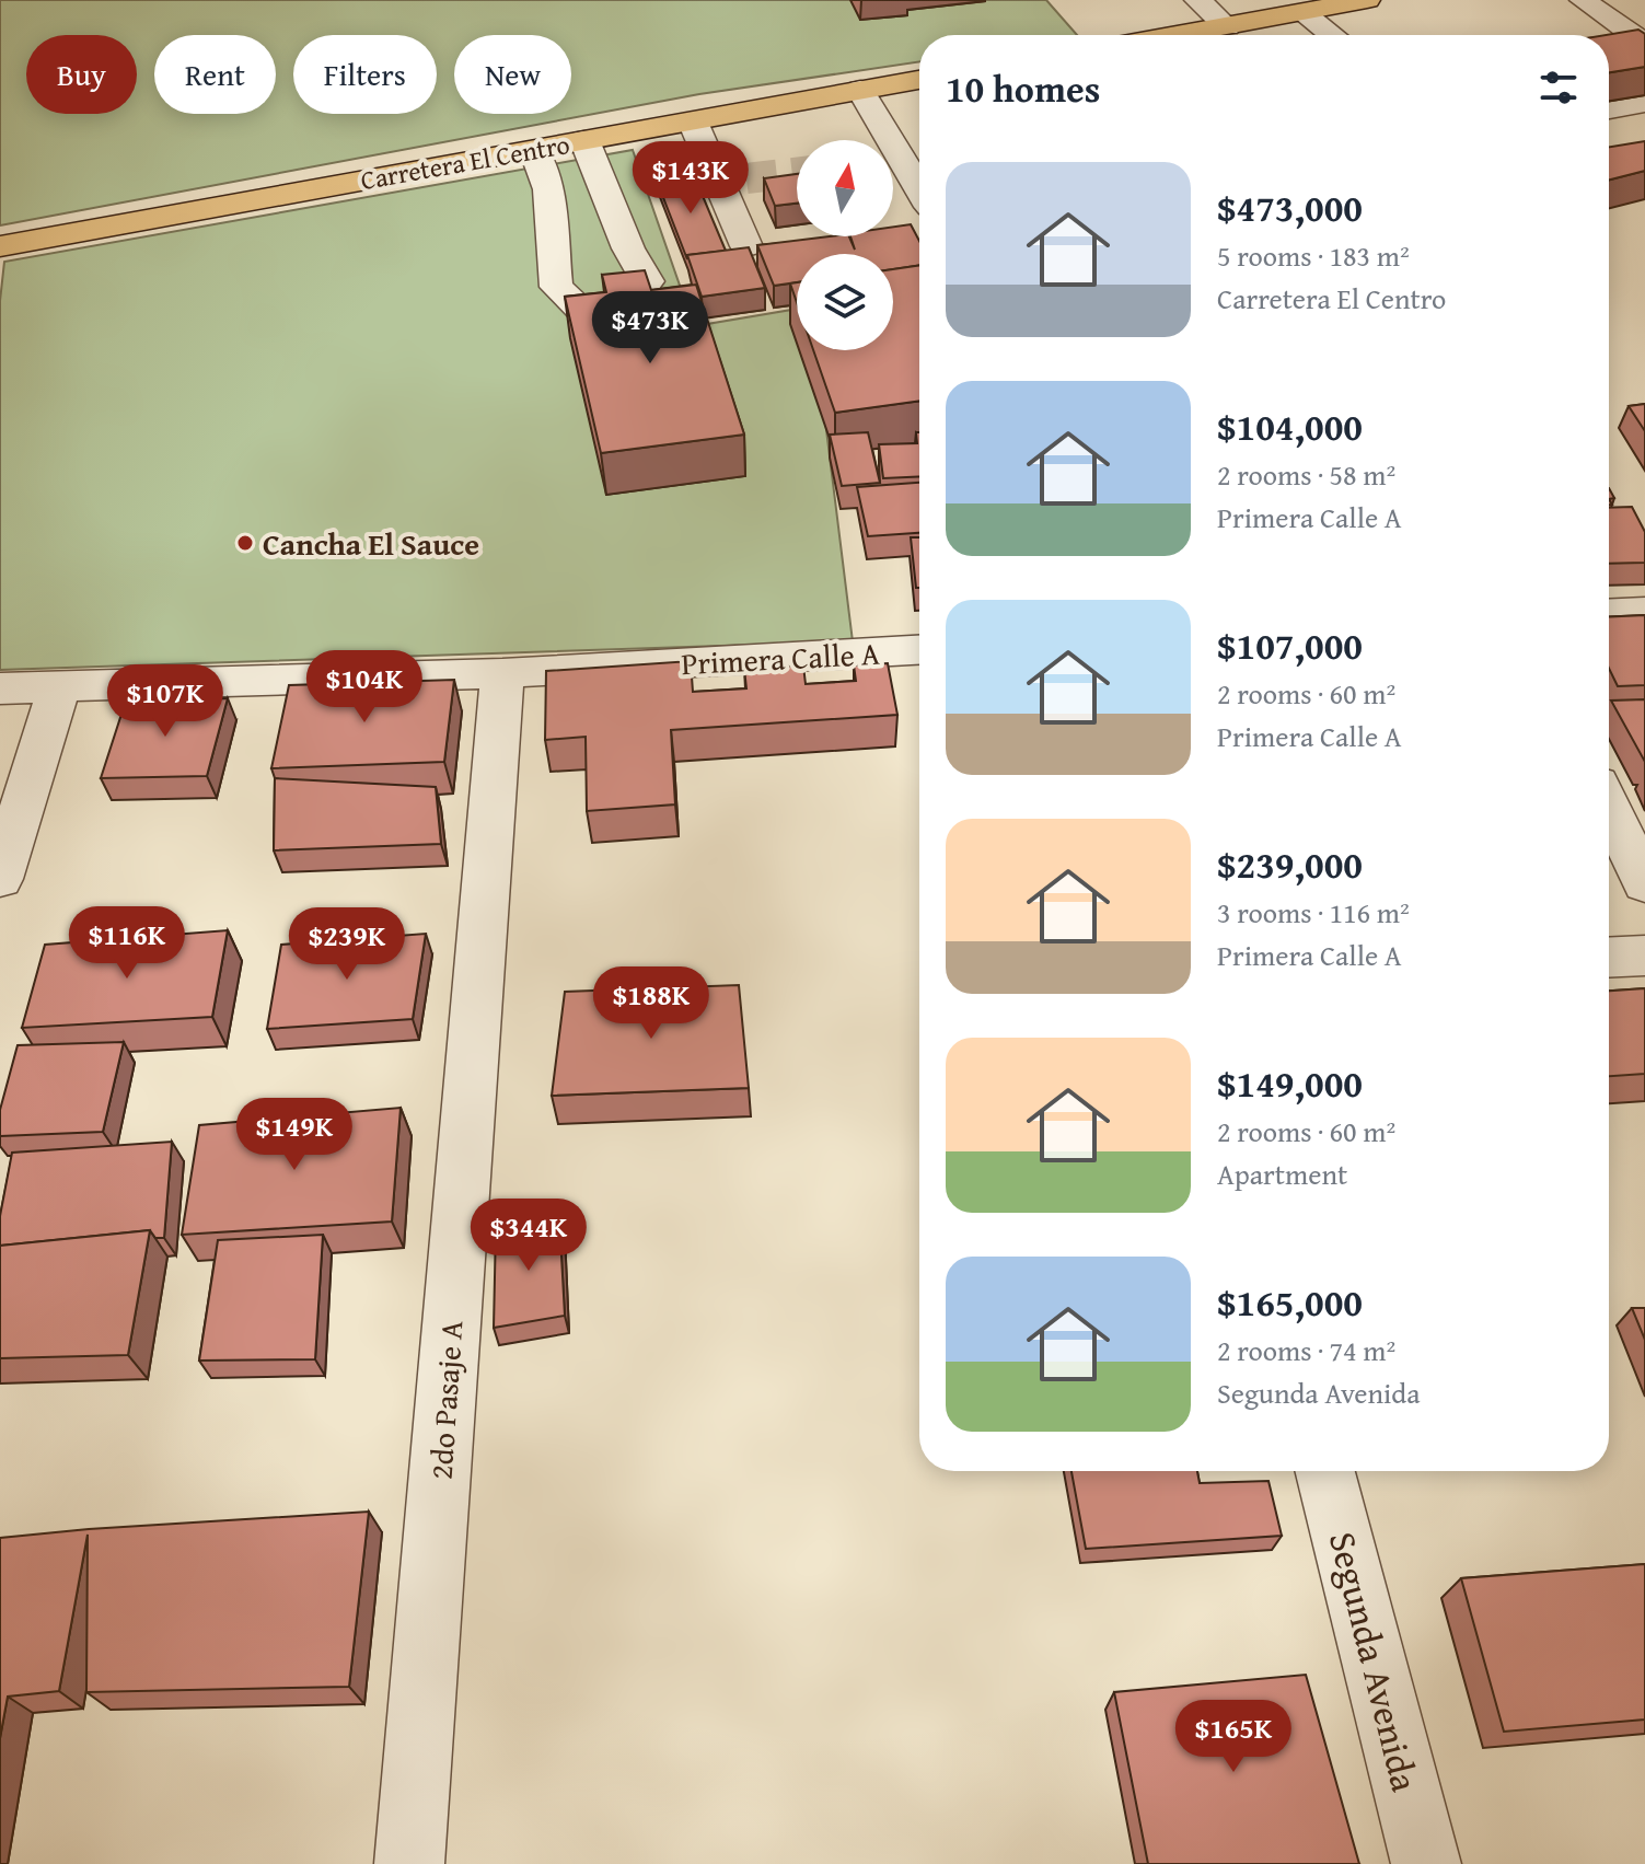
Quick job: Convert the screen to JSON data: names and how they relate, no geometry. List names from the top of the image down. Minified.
{"streets":{"main road":["Carretera El Centro"],"street":["Primera Calle A","2do Pasaje A","Segunda Avenida"]},"crossings":[["Primera Calle A","2do Pasaje A"]],"places":["Cancha El Sauce"],"north":"top","page":{"chip":["Buy","Rent","Filters","New"],"heading":"10 homes","list":[{"name":"$473,000","note":"5 rooms · 183 m² · Carretera El Centro"},{"name":"$104,000","note":"2 rooms · 58 m² · Primera Calle A"},{"name":"$107,000","note":"2 rooms · 60 m² · Primera Calle A"},{"name":"$239,000","note":"3 rooms · 116 m² · Primera Calle A"},{"name":"$149,000","note":"2 rooms · 60 m² · Apartment"},{"name":"$165,000","note":"2 rooms · 74 m² · Segunda Avenida"}],"price":["$143K","$473K","$104K","$107K","$116K","$239K","$188K","$149K","$344K","$165K"]}}
